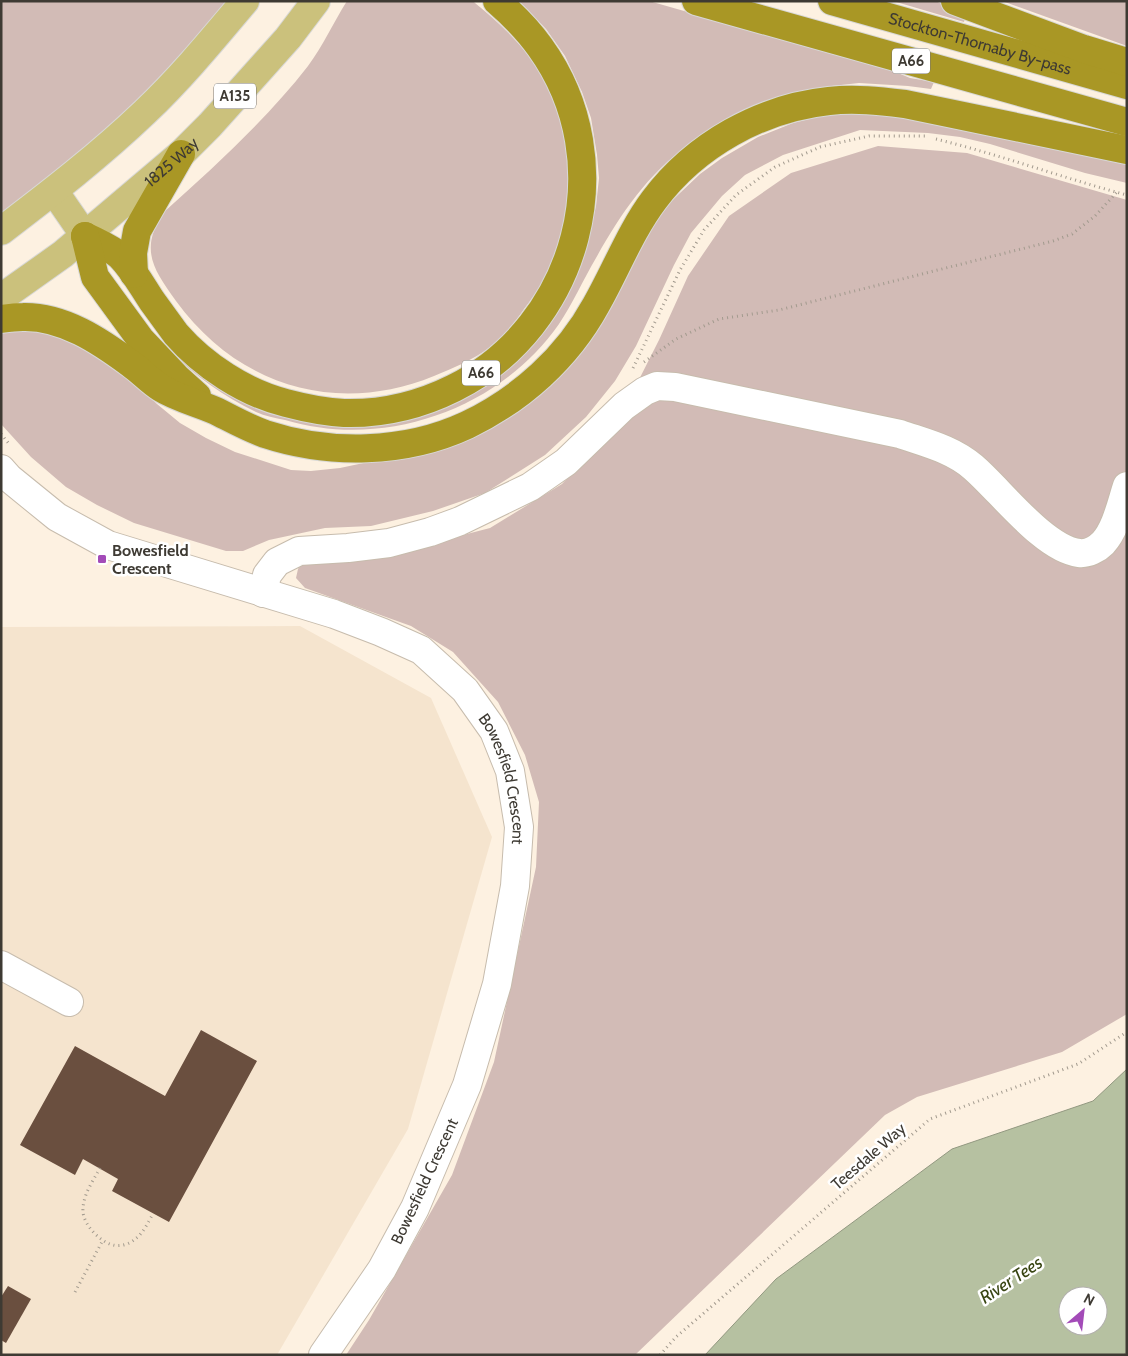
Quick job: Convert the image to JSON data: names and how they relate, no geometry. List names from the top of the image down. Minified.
{"streets":{"highway":["Stockton-Thornaby By-pass","A66","A135"],"main road":["1825 Way"],"street":["Bowesfield Crescent"],"path":["Teesdale Way"]},"crossings":[["A66","A135"],["A66","1825 Way"],["A135","1825 Way"]],"water":["River Tees"],"places":{"transit":["Bowesfield Crescent"]},"north":"top right"}
